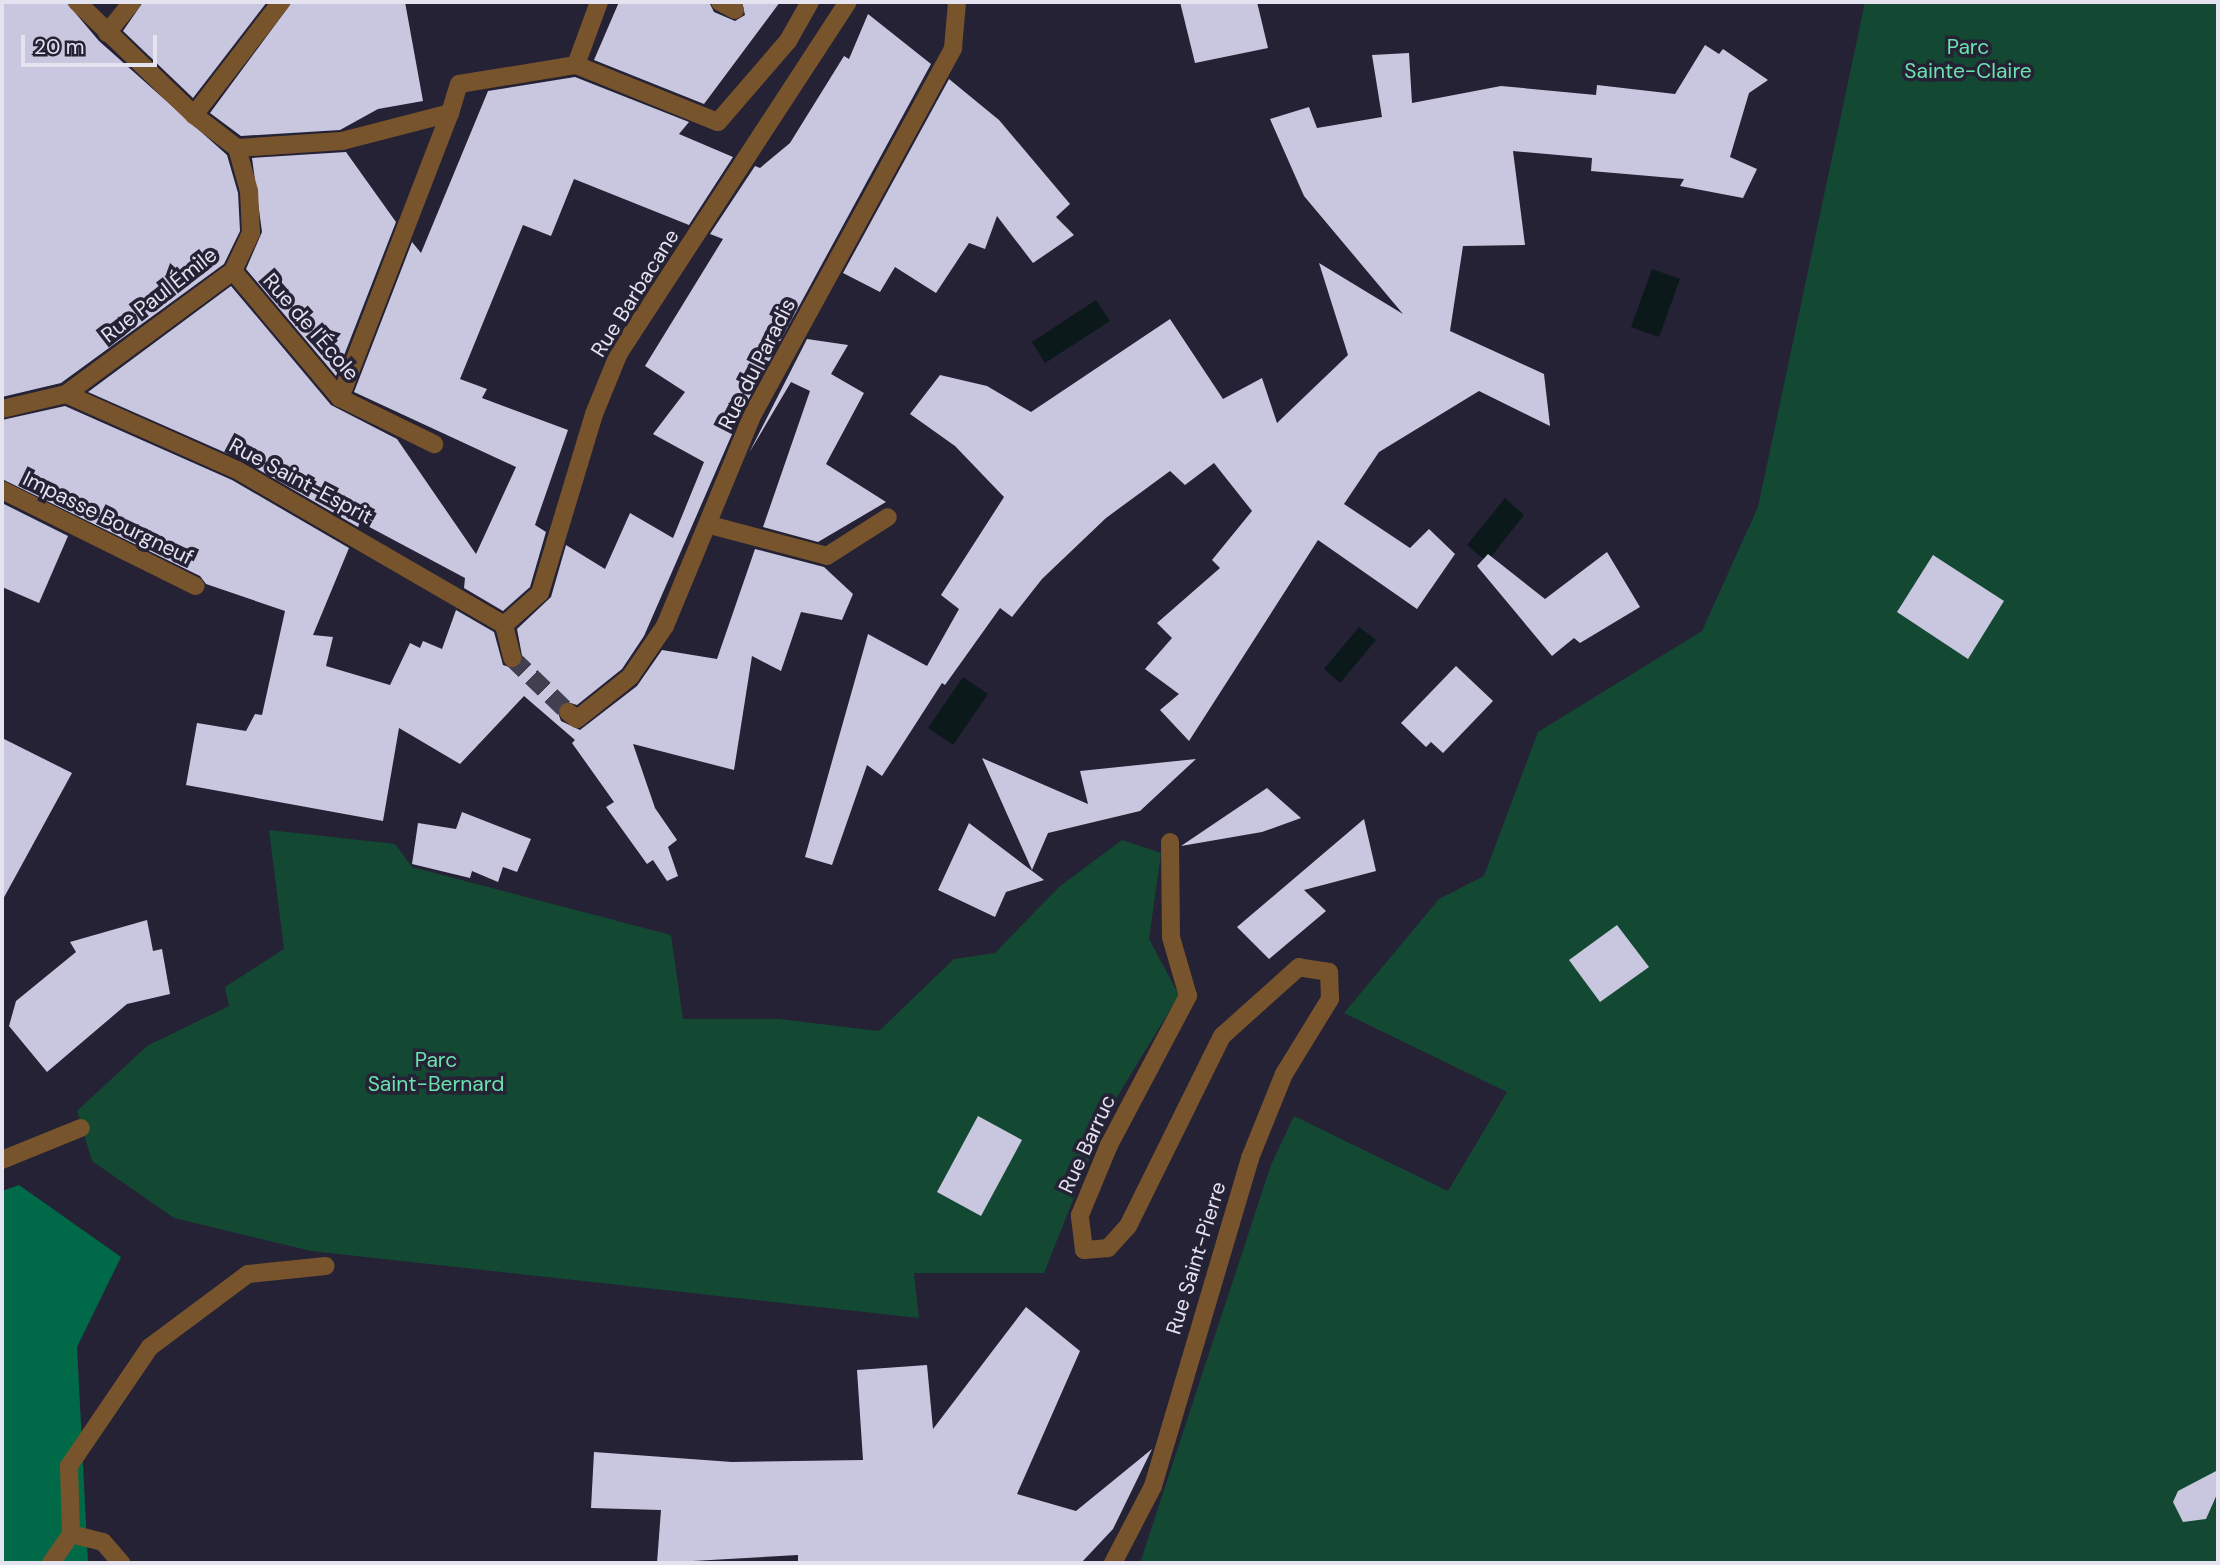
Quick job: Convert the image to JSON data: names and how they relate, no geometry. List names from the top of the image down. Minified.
{"streets":{"street":["Rue Barbacane","Rue Paul Émile","Rue de l'École","Rue du Paradis","Rue Saint-Esprit","Impasse Bourgneuf","Rue Barruc","Rue Saint-Pierre"]},"crossings":[["Rue Barbacane","Rue Saint-Esprit"],["Rue Paul Émile","Rue de l'École"],["Rue Paul Émile","Rue Saint-Esprit"],["Rue Barruc","Rue Saint-Pierre"]],"parks":["Parc Sainte-Claire","Parc Saint-Bernard"],"scale_bar":"20 m"}
